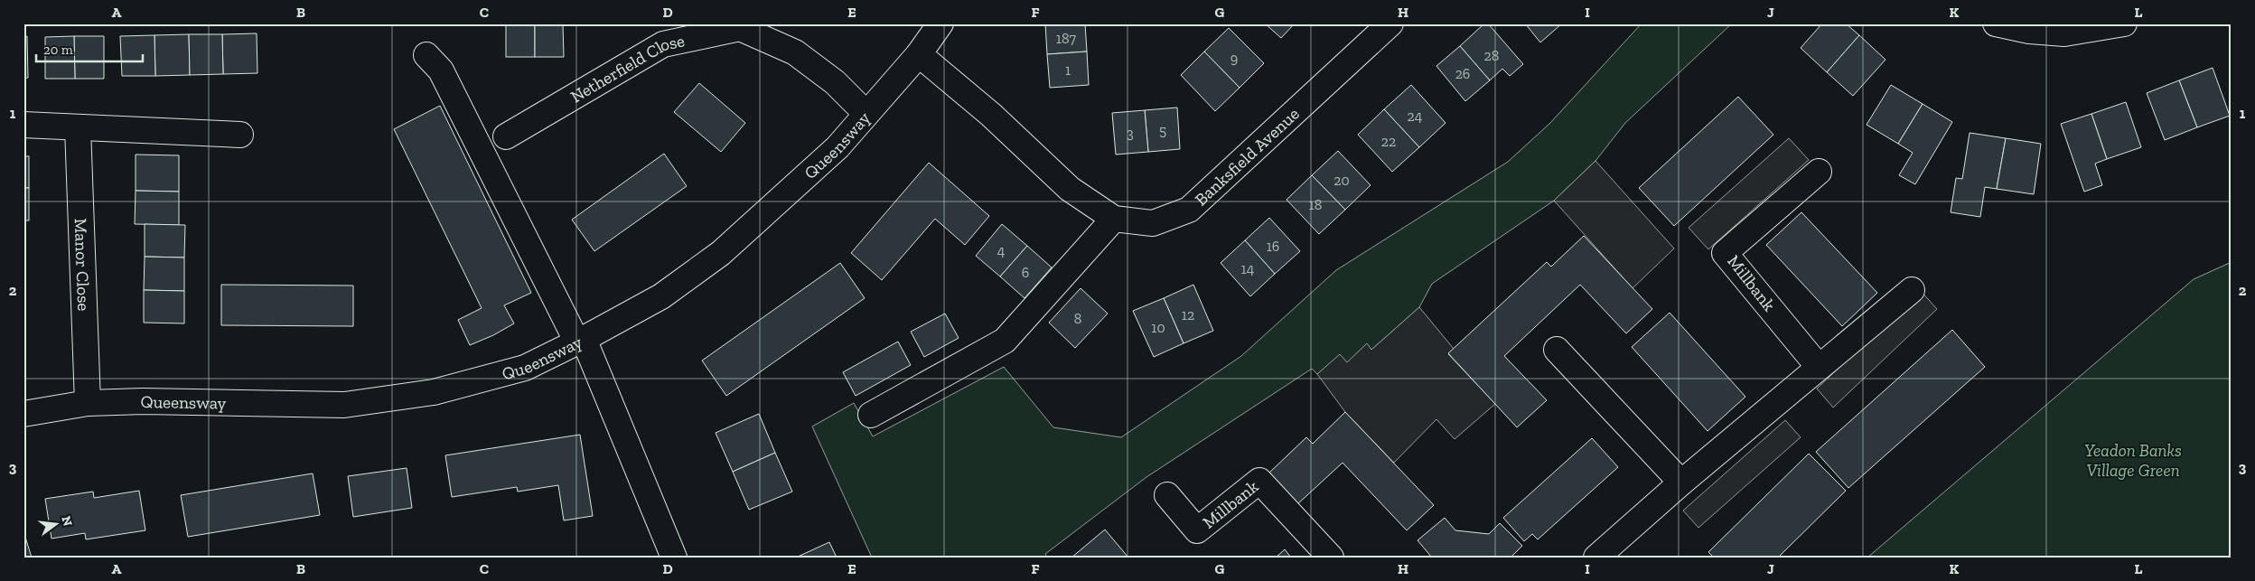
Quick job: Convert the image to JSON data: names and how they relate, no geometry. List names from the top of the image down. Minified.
{"streets":{"street":["Netherfield Close","Queensway","Banksfield Avenue","Manor Close","Millbank"]},"crossings":[["Netherfield Close","Queensway"],["Queensway","Banksfield Avenue"],["Queensway","Manor Close"]],"parks":["Yeadon Banks Village Green"],"house_numbers":["187","28","9","1","26","24","5","3","22","20","18","16","4","14","6","12","8","10"],"scale_bar":"20 m","north":"right","grid":{"columns":["A","B","C","D","E","F","G","H","I","J","K","L"],"rows":["1","2","3"]}}
